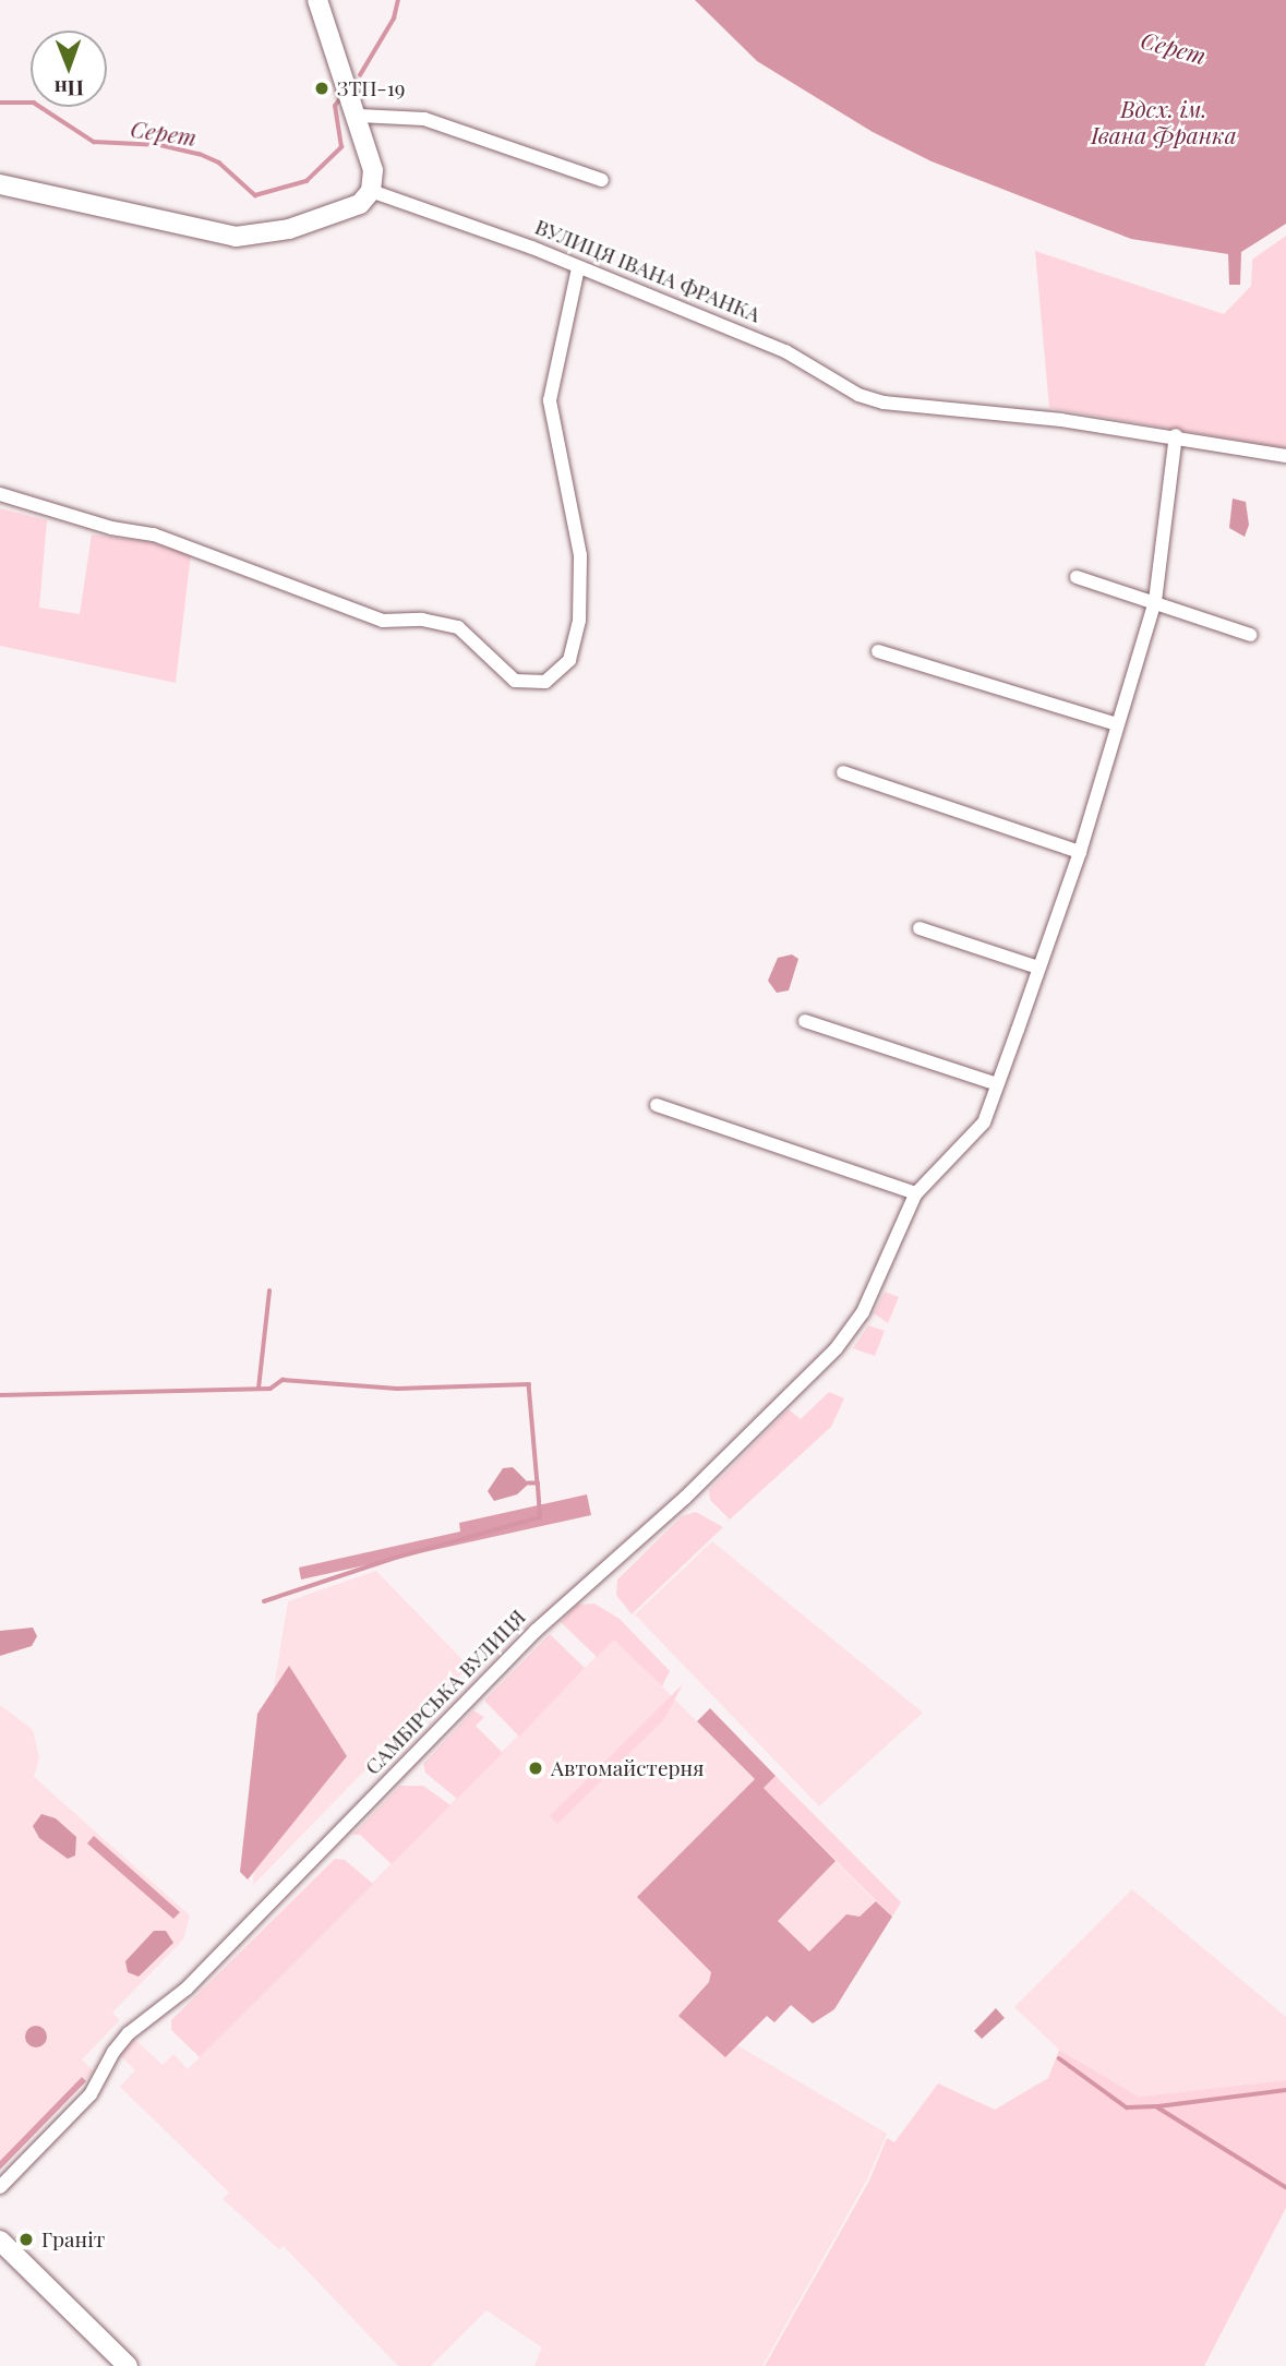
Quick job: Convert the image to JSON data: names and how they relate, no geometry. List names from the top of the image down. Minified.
{"streets":{"street":["ВУЛИЦЯ ІВАНА ФРАНКА","САМБІРСЬКА ВУЛИЦЯ"]},"crossings":[["ВУЛИЦЯ ІВАНА ФРАНКА","САМБІРСЬКА ВУЛИЦЯ"]],"water":["Серет","Вдсх. ім. Івана Франка"],"places":["ЗТП-19","Автомайстерня","Граніт"],"north":"bottom"}
